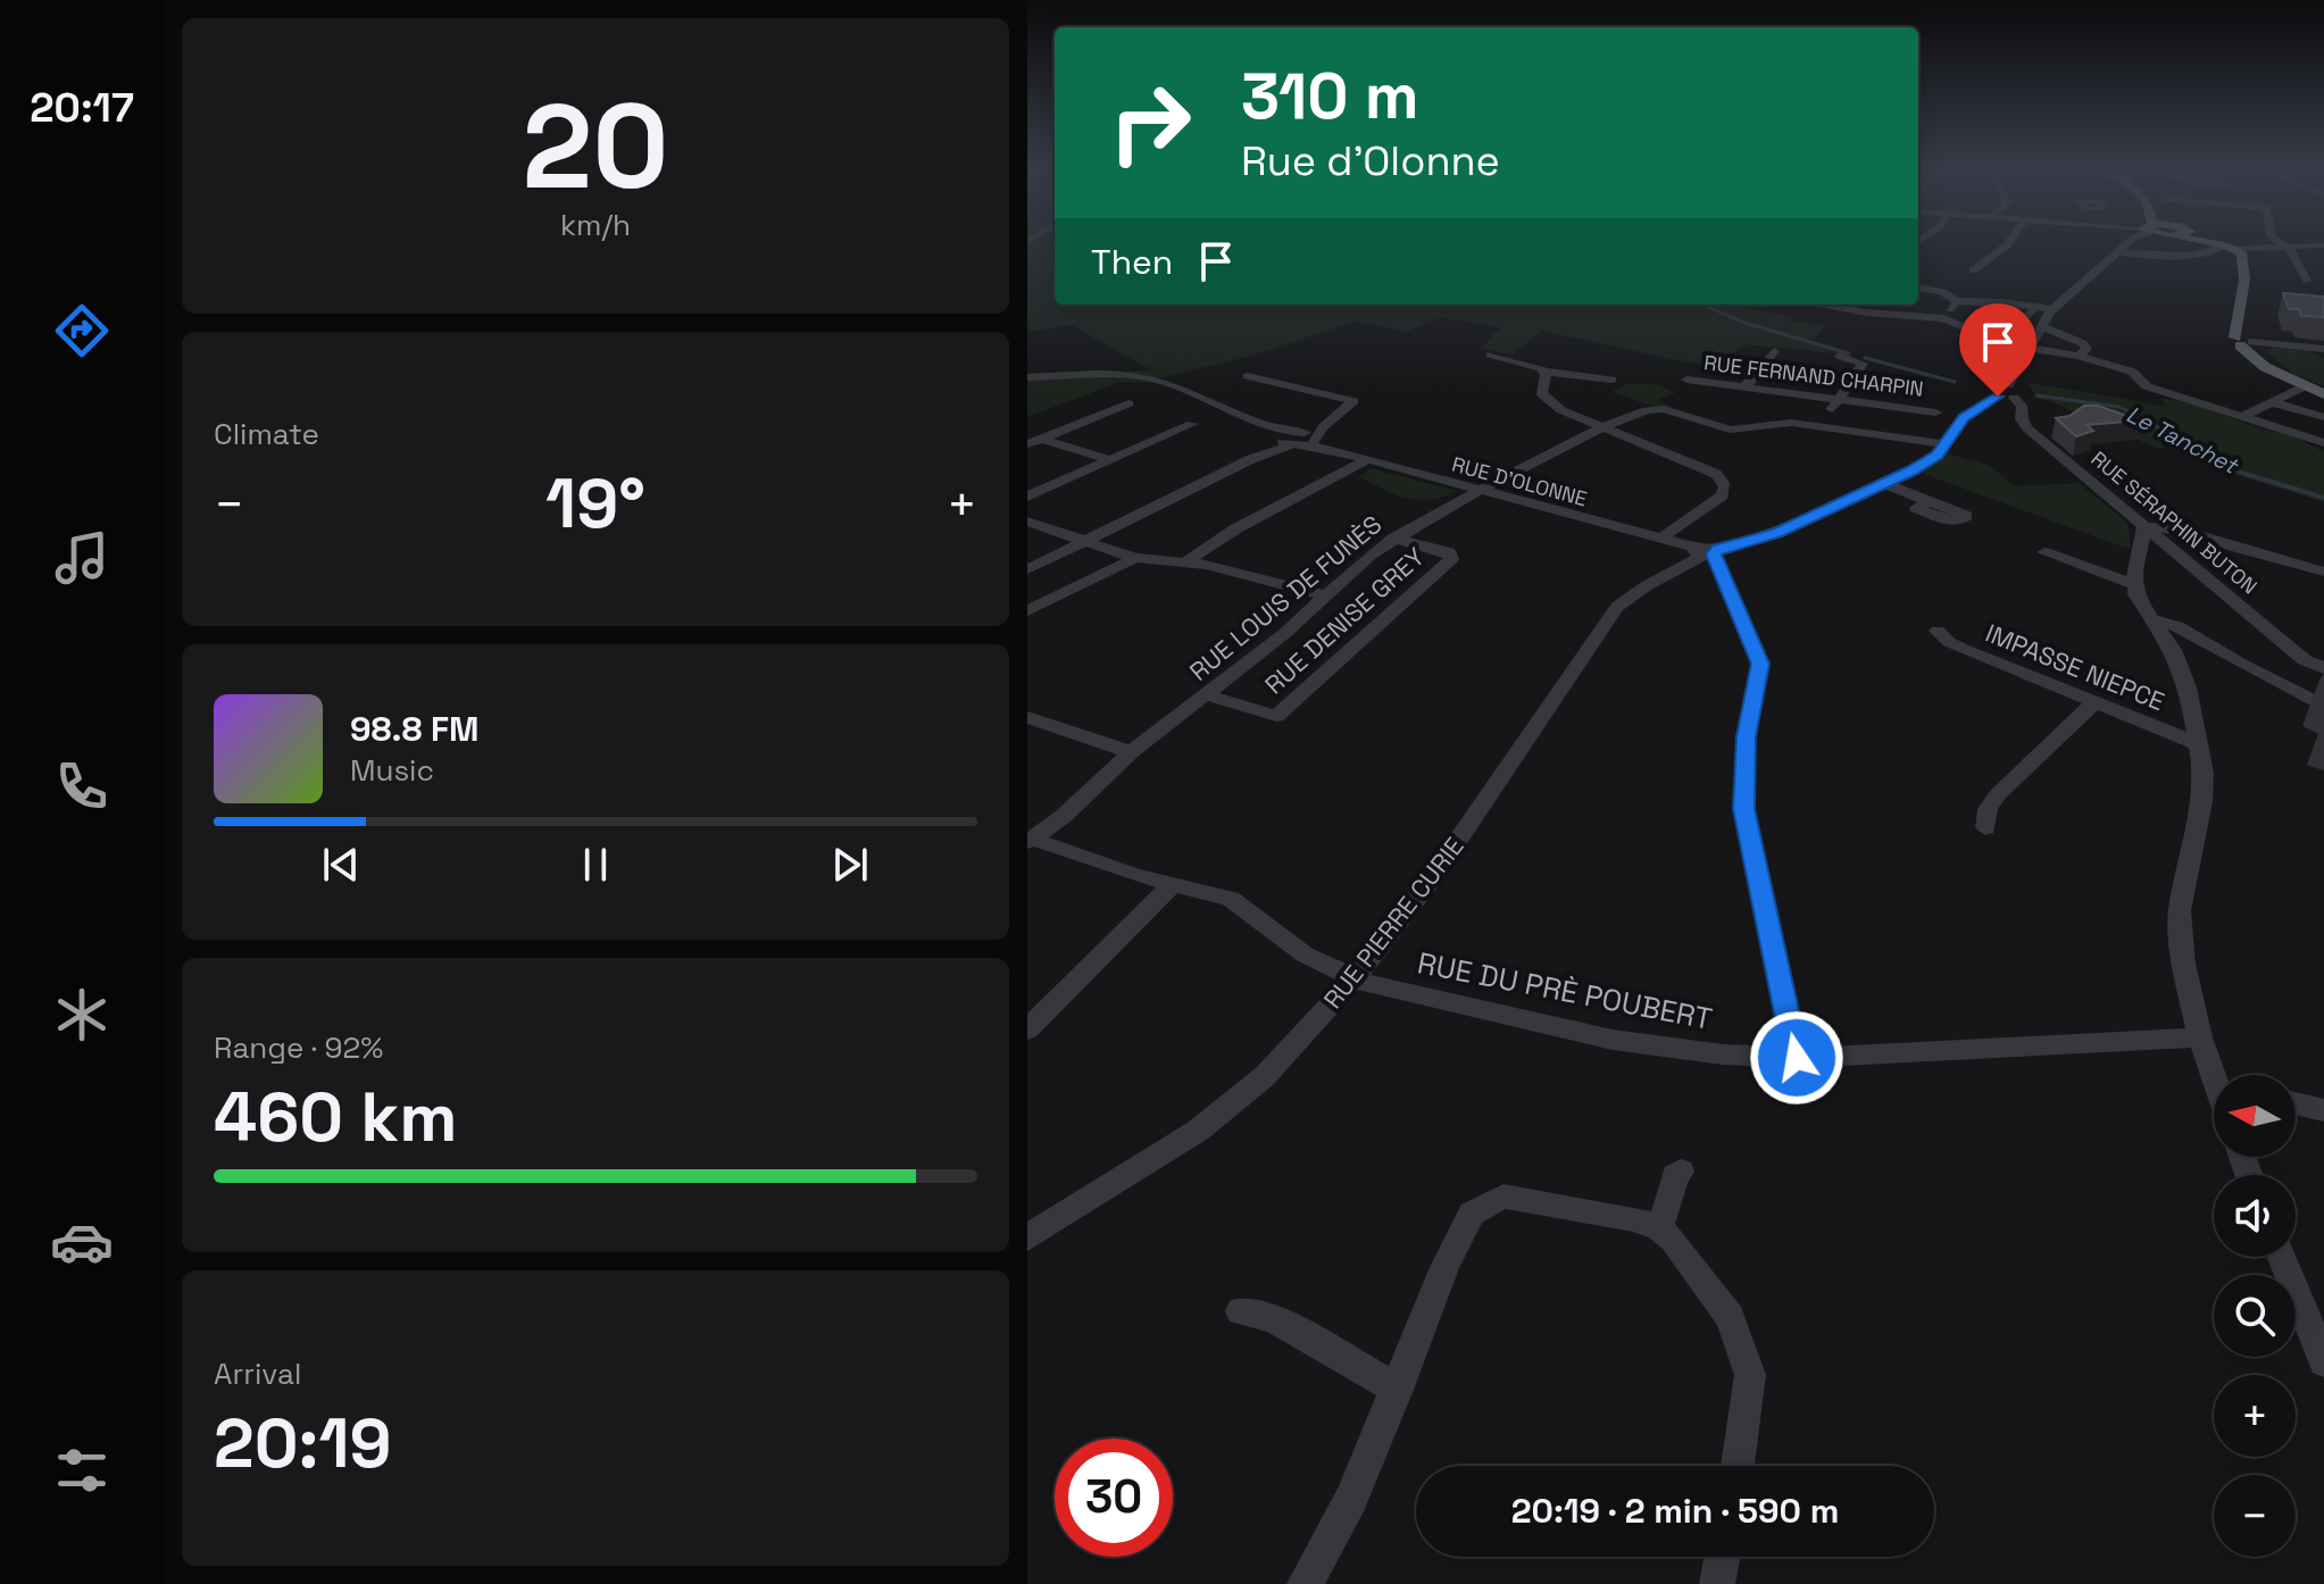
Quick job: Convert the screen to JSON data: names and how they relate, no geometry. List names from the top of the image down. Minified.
{"streets":{"street":["RUE FERNAND CHARPIN","RUE D'OLONNE","RUE SÉRAPHIN BUTON","RUE LOUIS DE FUNÈS","RUE DENISE GREY","IMPASSE NIEPCE","RUE PIERRE CURIE","RUE DU PRÈ POUBERT"]},"crossings":[["RUE D'OLONNE","RUE SÉRAPHIN BUTON"],["RUE D'OLONNE","RUE LOUIS DE FUNÈS"],["RUE D'OLONNE","RUE PIERRE CURIE"],["RUE LOUIS DE FUNÈS","RUE DENISE GREY"],["RUE LOUIS DE FUNÈS","RUE DU PRÈ POUBERT"],["RUE PIERRE CURIE","RUE DU PRÈ POUBERT"]],"water":["Le Tanchet"],"north":"left","page":{"tabs":"20:17","tile":[["20","km/h"],"Climate",["Range · 92%","460 km"],["Arrival","20:19"]],"turn":["310 m","Rue d'Olonne"],"then":"Then","heat":["−","19°","+"],"song":["98.8 FM","Music"],"map_buttons":["+","−"],"limit":"30","trip":"20:19 · 2 min · 590 m"}}
